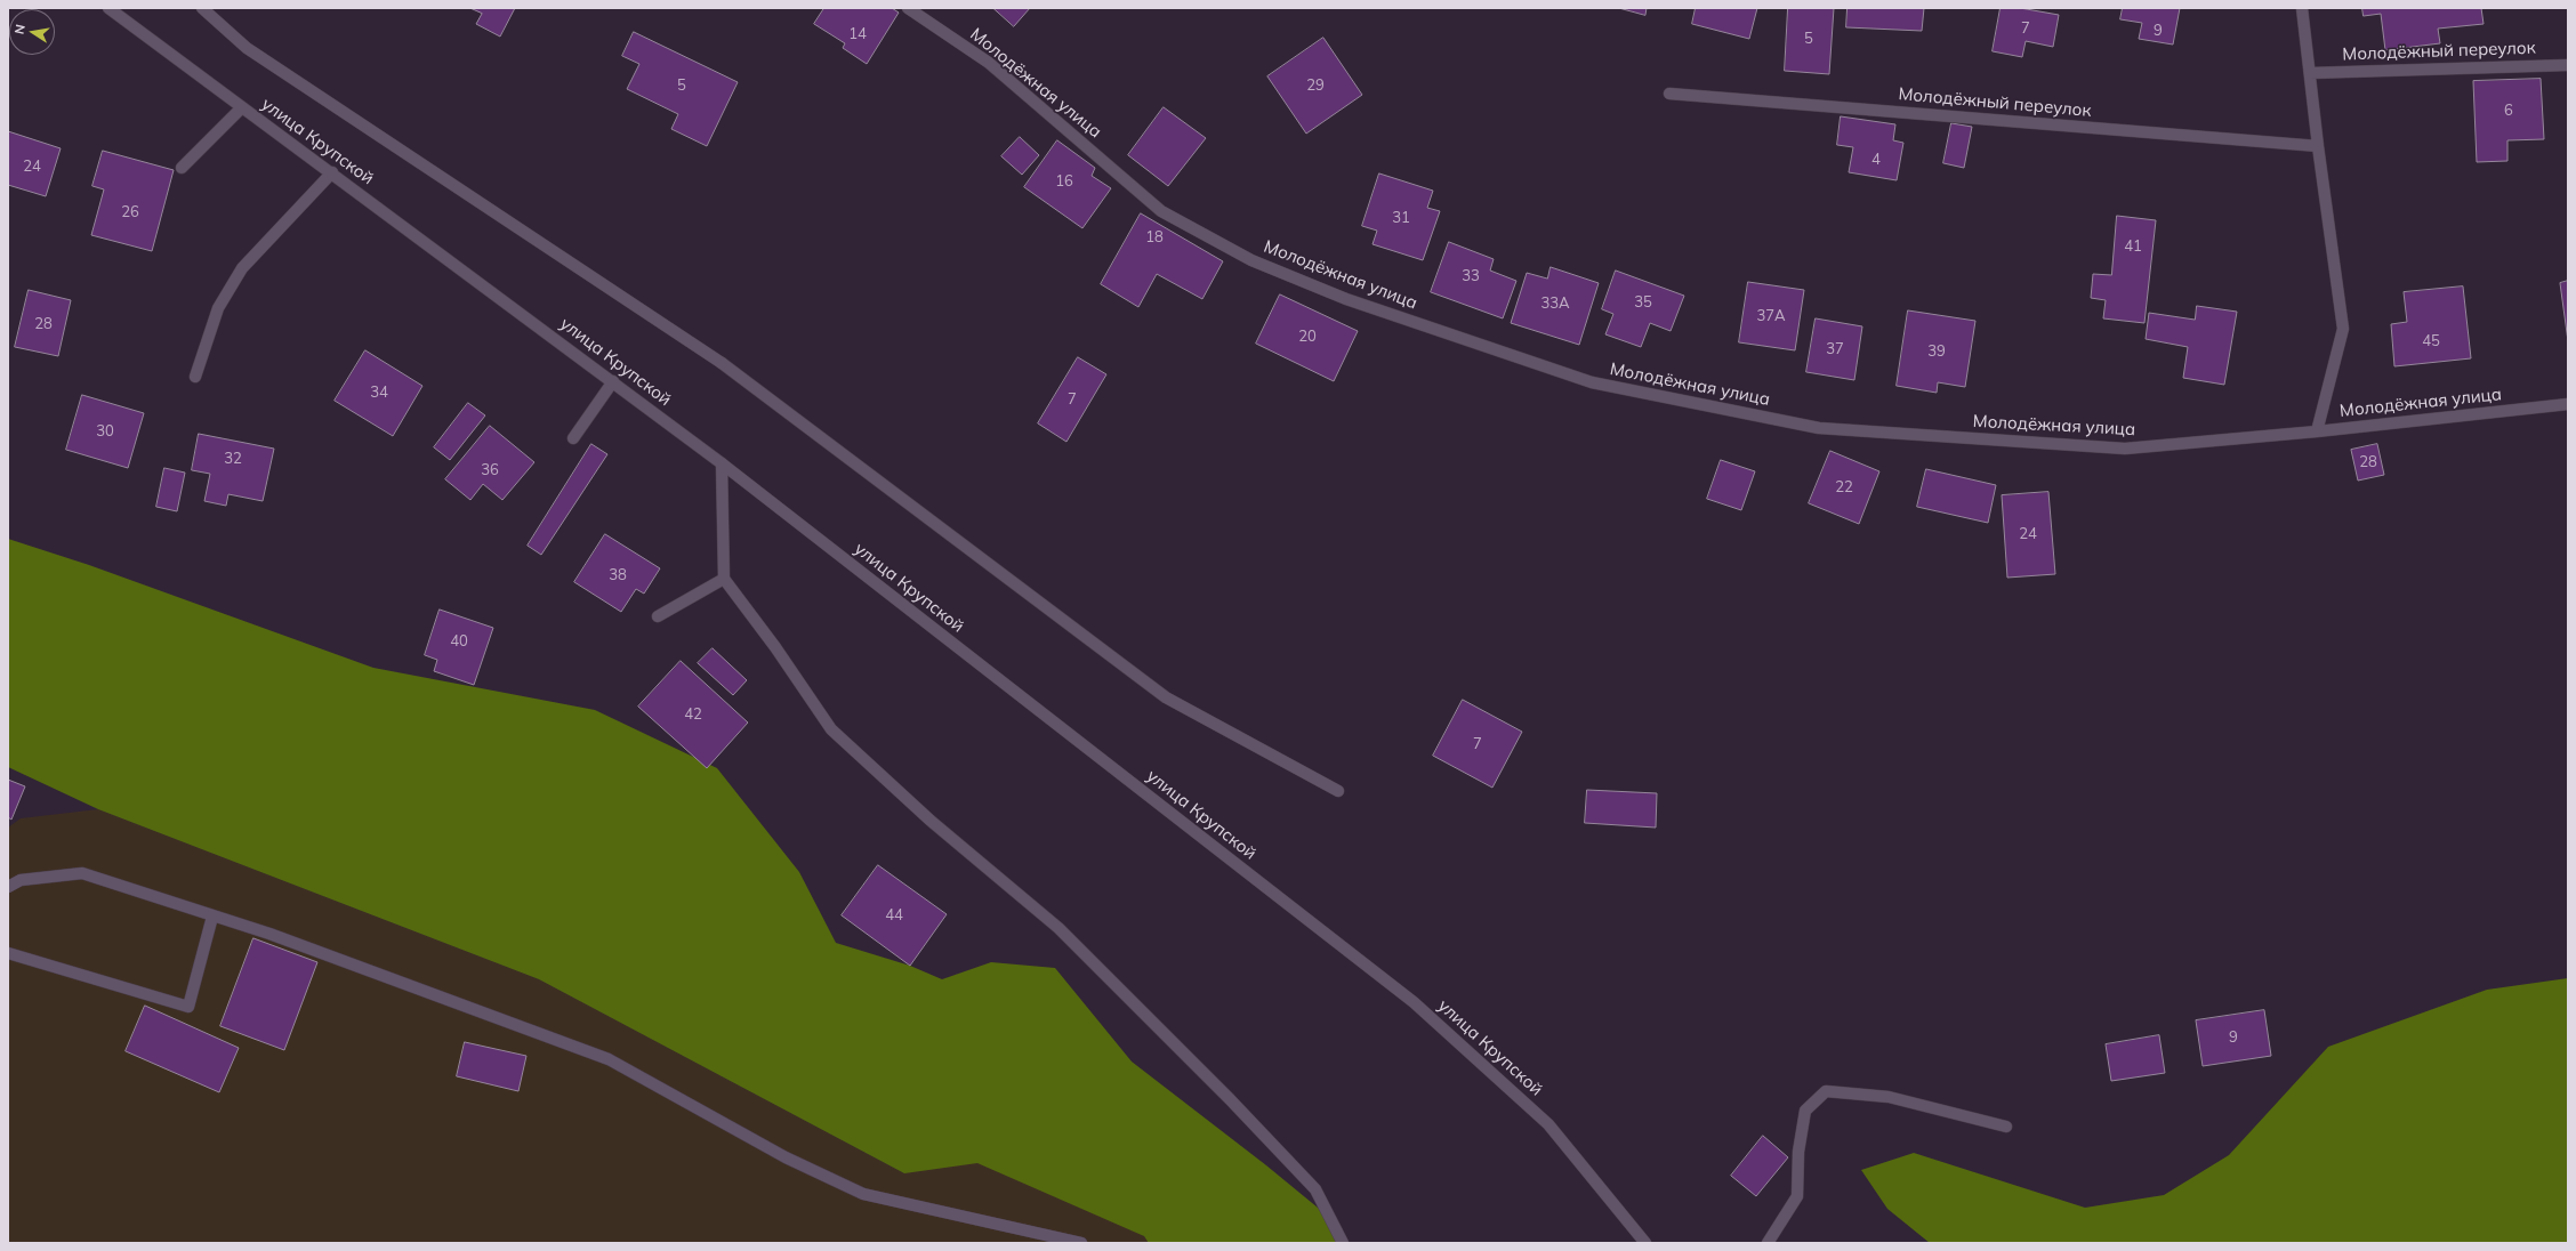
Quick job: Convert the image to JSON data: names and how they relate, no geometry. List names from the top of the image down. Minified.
{"streets":{"street":["Молодёжный переулок","Молодёжная улица","улица Крупской"]},"house_numbers":["7","9","14","5","5","29","6","4","24","16","26","31","18","41","33","35","33А","37А","28","20","45","37","39","34","7","30","32","28","36","22","24","38","40","42","7","44","9"],"north":"left"}
